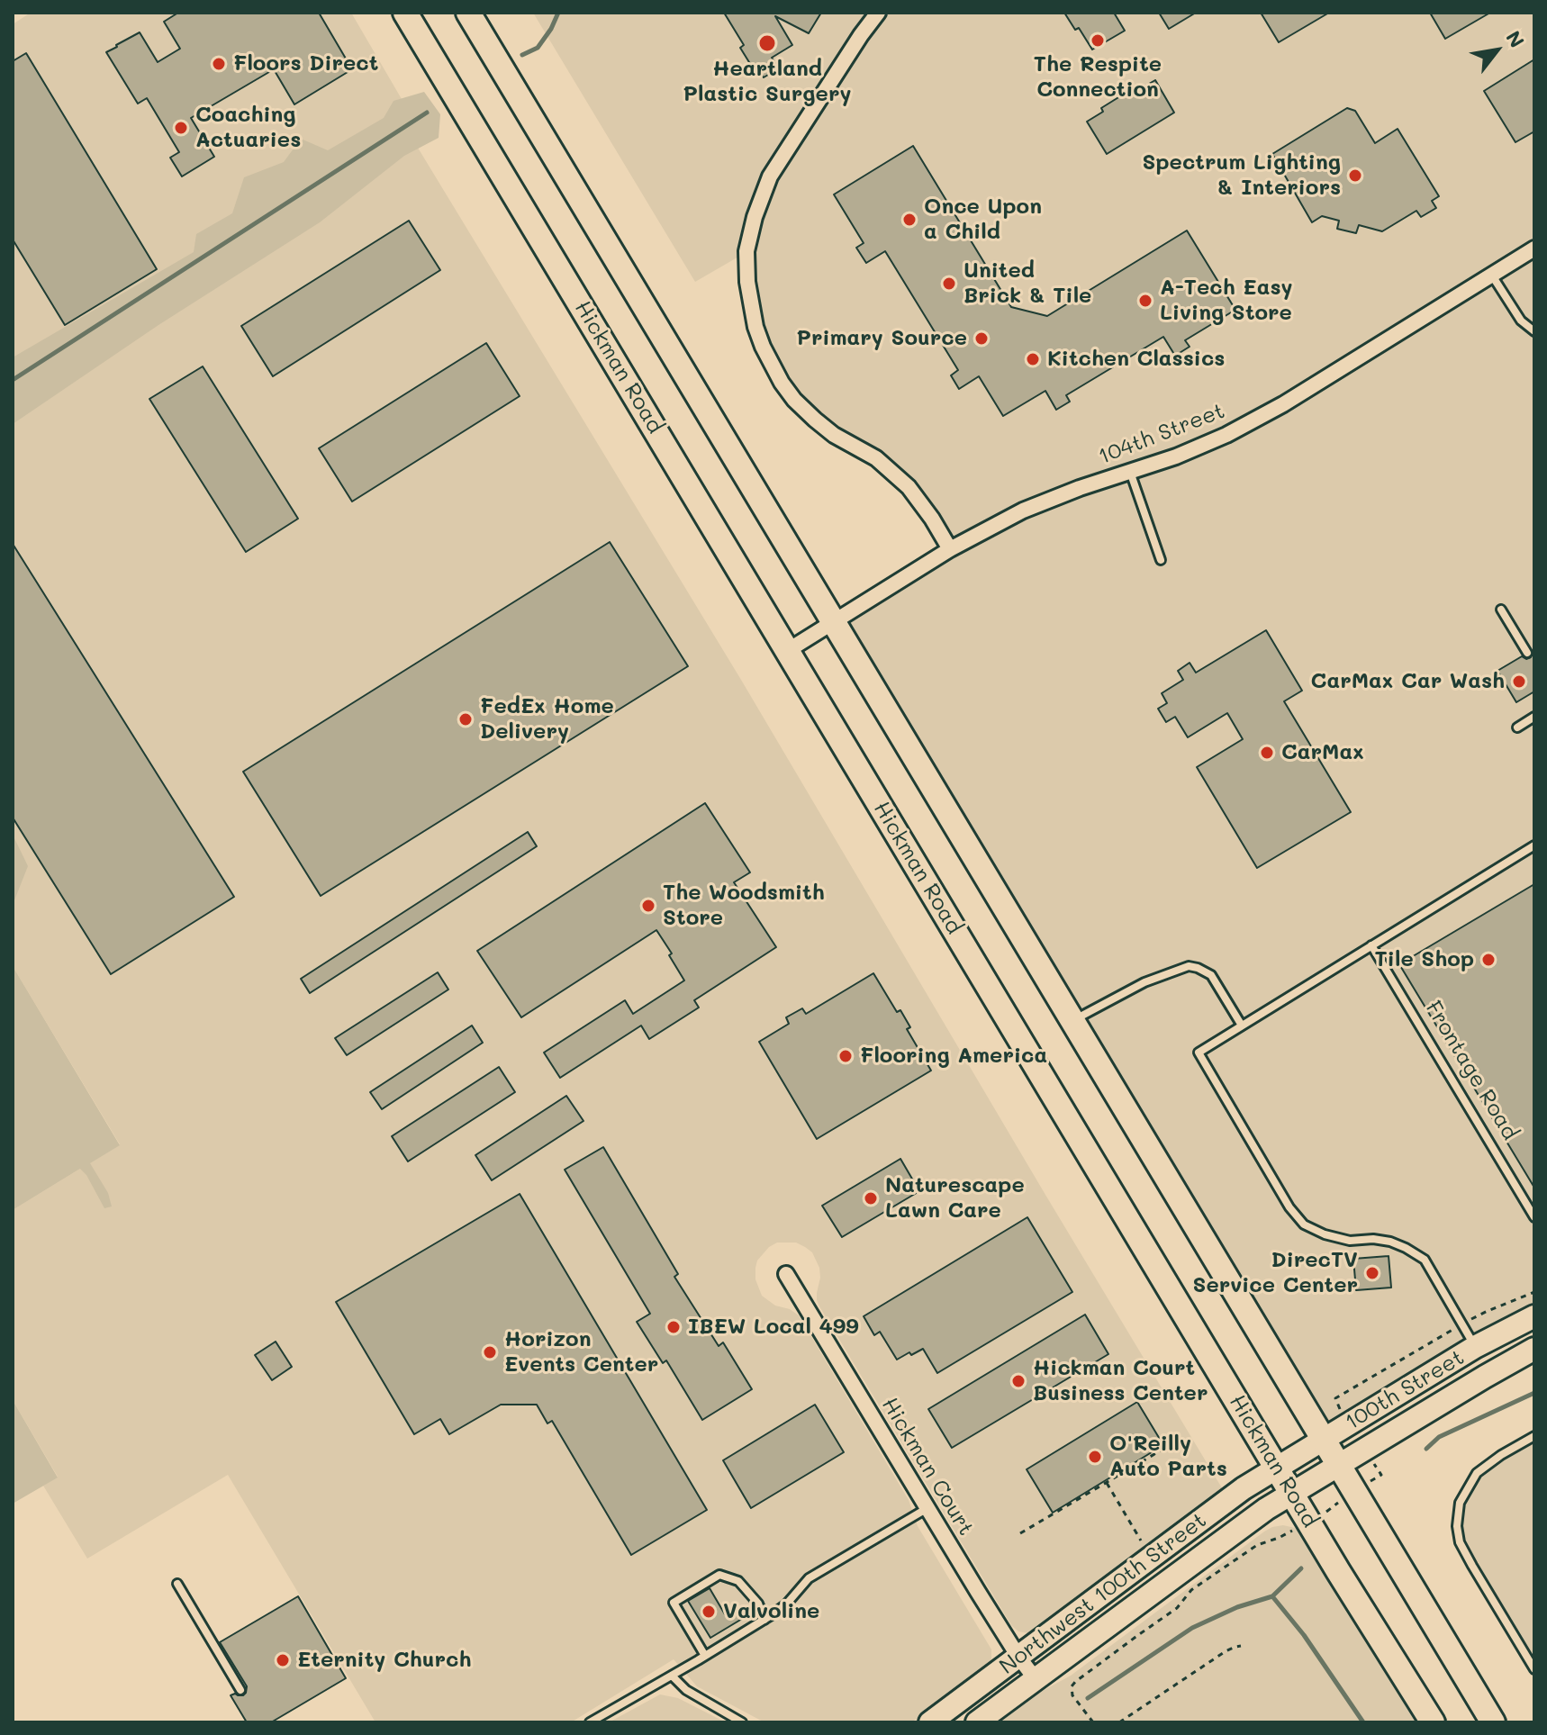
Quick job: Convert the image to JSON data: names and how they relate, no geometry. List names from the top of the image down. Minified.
{"streets":{"main road":["Hickman Road","100th Street","Northwest 100th Street"],"street":["104th Street","Hickman Court"],"lane":["Frontage Road"]},"crossings":[["Hickman Road","104th Street"],["Hickman Road","100th Street"],["Hickman Road","Northwest 100th Street"],["100th Street","Northwest 100th Street"],["Hickman Court","Northwest 100th Street"]],"places":["The Respite Connection","Heartland Plastic Surgery","Floors Direct","Coaching Actuaries","Spectrum Lighting & Interiors","Once Upon a Child","United Brick & Tile","A-Tech Easy Living Store","Primary Source","Kitchen Classics","CarMax Car Wash","FedEx Home Delivery","CarMax","The Woodsmith Store","Tile Shop","Flooring America","Naturescape Lawn Care","DirecTV Service Center","IBEW Local 499","Horizon Events Center","Hickman Court Business Center","O'Reilly Auto Parts","Valvoline","Eternity Church"],"north":"top right"}
